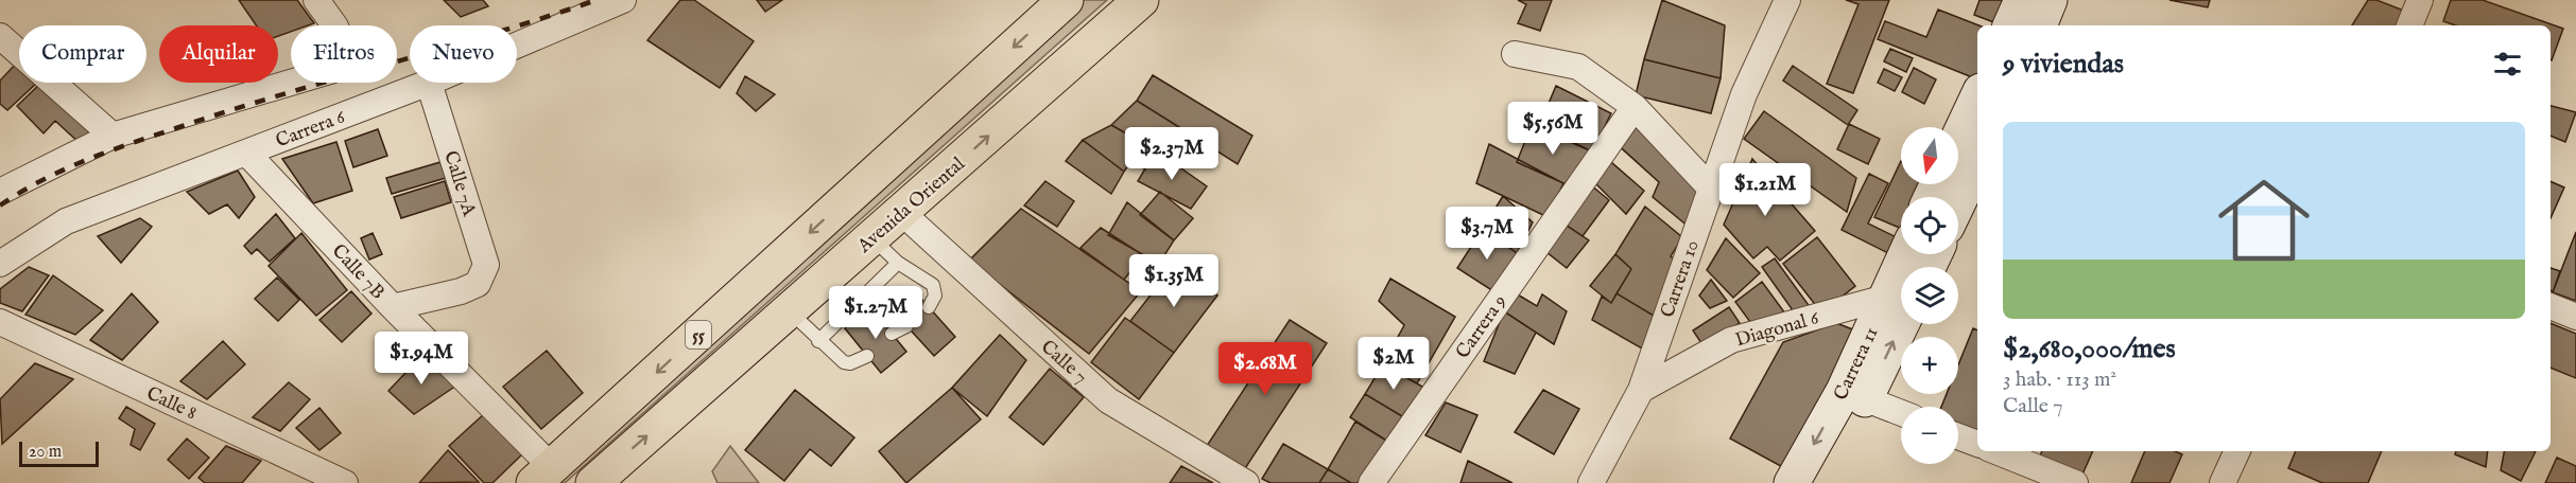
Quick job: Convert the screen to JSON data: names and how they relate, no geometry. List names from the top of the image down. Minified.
{"streets":{"main road":["Avenida Oriental","55","Carrera 11"],"street":["Carrera 6","Calle 7A","Calle 7B","Carrera 10","Carrera 9","Diagonal 6","Calle 7","Calle 8"]},"crossings":[["Carrera 6","Calle 7A"],["Carrera 6","Calle 7B"],["Calle 7A","Calle 7B"],["Avenida Oriental","Calle 7"],["Calle 7B","55"],["Carrera 10","Diagonal 6"],["Diagonal 6","Carrera 11"]],"scale_bar":"20 m","north":"bottom","page":{"chip":["Comprar","Alquilar","Filtros","Nuevo"],"heading":"9 viviendas","price":["$5.56M","$2.37M","$1.21M","$3.7M","$1.35M","$1.27M","$1.94M","$2M","$2.68M"],"list":[{"name":"$2,680,000/mes","note":"3 hab. · 113 m² · Calle 7"}],"map_buttons":["+","−"],"scale":"20 m"}}
